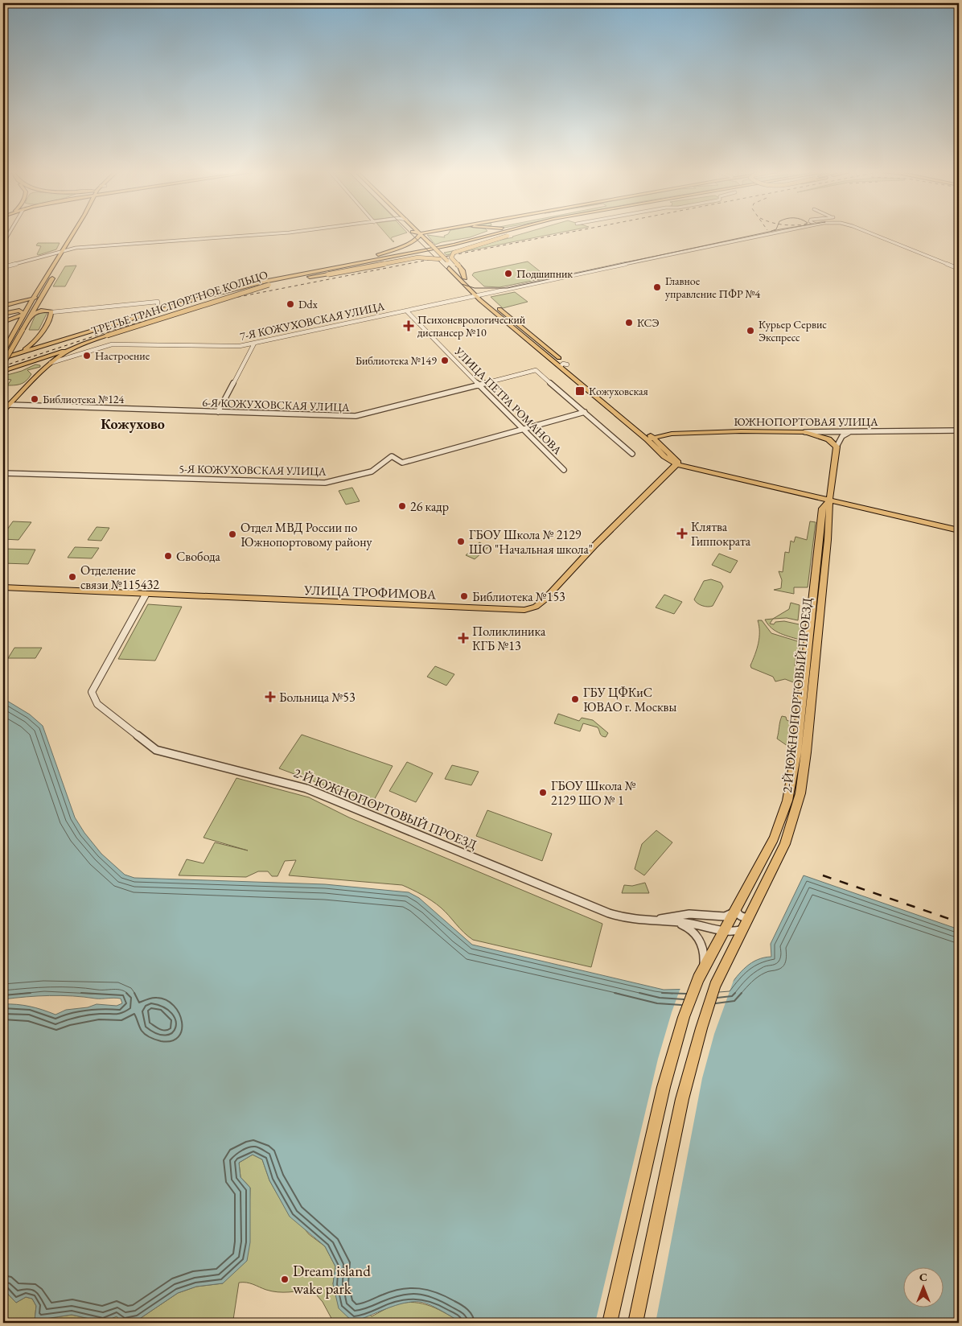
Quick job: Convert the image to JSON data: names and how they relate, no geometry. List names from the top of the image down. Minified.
{"streets":{"main road":["ТРЕТЬЕ ТРАНСПОРТНОЕ КОЛЬЦО","ЮЖНОПОРТОВАЯ УЛИЦА","УЛИЦА ТРОФИМОВА","2-Й ЮЖНОПОРТОВЫЙ ПРОЕЗД"],"street":["7-Я КОЖУХОВСКАЯ УЛИЦА","УЛИЦА ПЕТРА РОМАНОВА","6-Я КОЖУХОВСКАЯ УЛИЦА","5-Я КОЖУХОВСКАЯ УЛИЦА"]},"crossings":[["7-Я КОЖУХОВСКАЯ УЛИЦА","УЛИЦА ПЕТРА РОМАНОВА"],["УЛИЦА ПЕТРА РОМАНОВА","6-Я КОЖУХОВСКАЯ УЛИЦА"],["УЛИЦА ПЕТРА РОМАНОВА","5-Я КОЖУХОВСКАЯ УЛИЦА"],["6-Я КОЖУХОВСКАЯ УЛИЦА","5-Я КОЖУХОВСКАЯ УЛИЦА"],["УЛИЦА ТРОФИМОВА","2-Й ЮЖНОПОРТОВЫЙ ПРОЕЗД"]],"districts":["Кожухово"],"places":{"other":["Подшипник","Главное управление ПФР №4","Ddx","КСЭ","Курьер Сервис Экспресс","Настроение","Библиотека №149","Библиотека №124","26 кадр","Отдел МВД России по Южнопортовому району","ГБОУ Школа № 2129 ШО \"Начальная школа\"","Свобода","Отделение связи №115432","Библиотека №153","ГБУ ЦФКиС ЮВАО г. Москвы","ГБОУ Школа № 2129 ШО № 1","Dream island wake park"],"health":["Психоневрологический диспансер №10","Клятва Гиппократа","Поликлиника КГБ №13","Больница №53"],"transit":["Кожуховская"]},"north":"top"}
